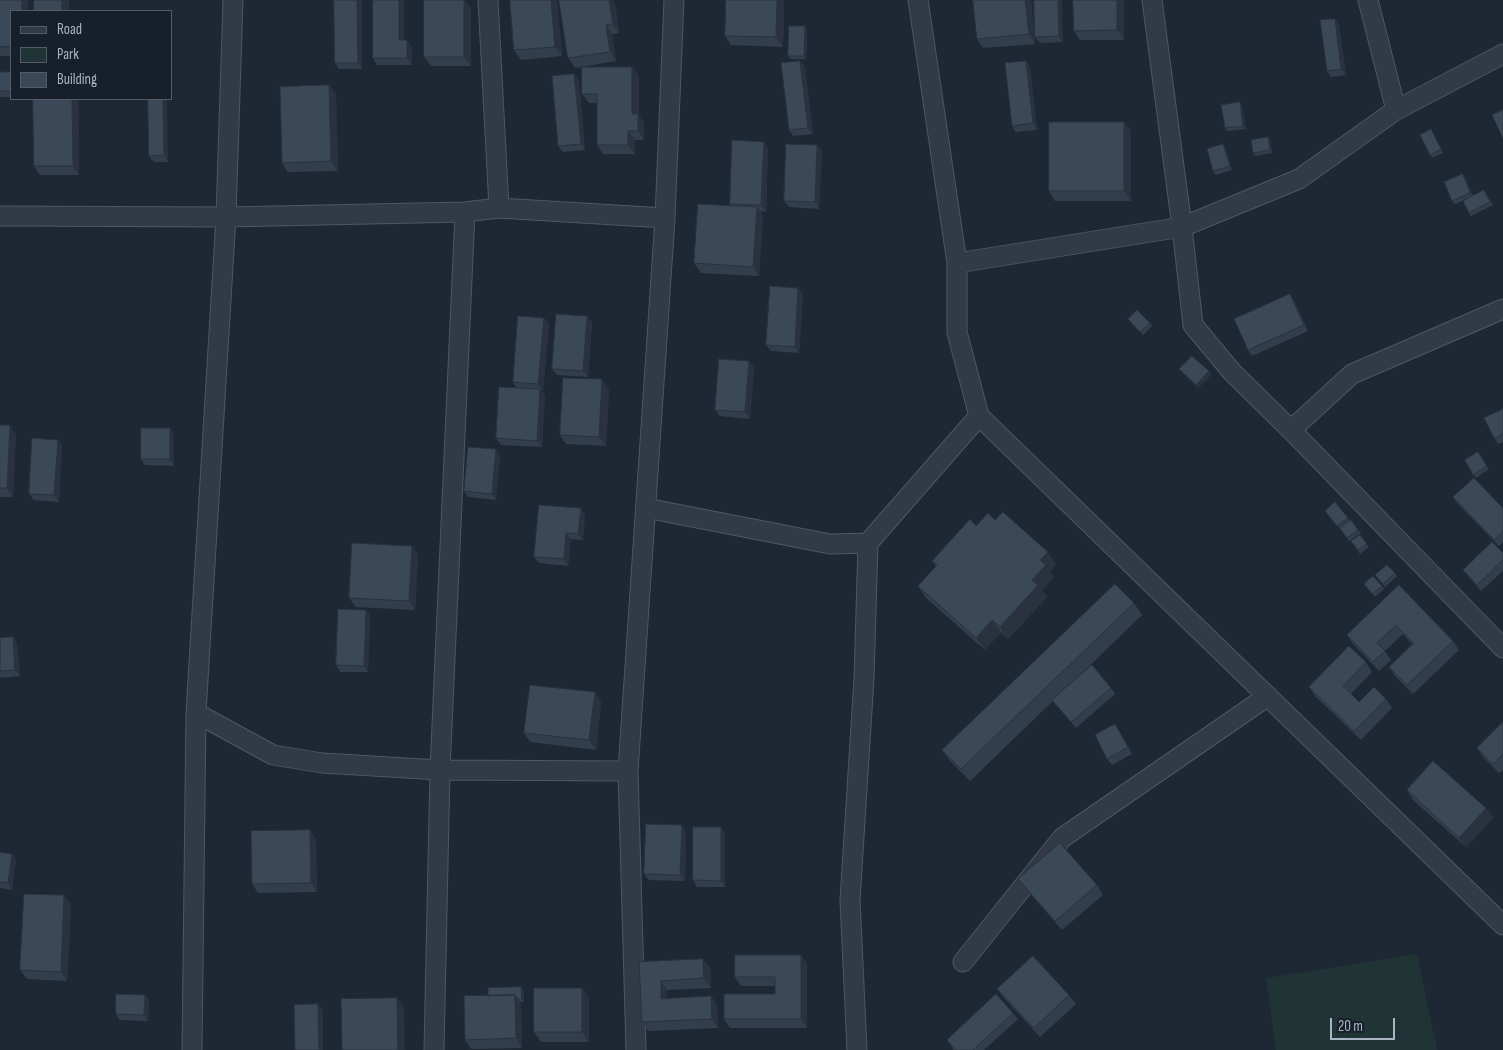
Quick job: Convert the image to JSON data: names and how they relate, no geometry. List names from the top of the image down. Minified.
{"legend":["Road","Park","Building"],"scale_bar":"20 m"}
